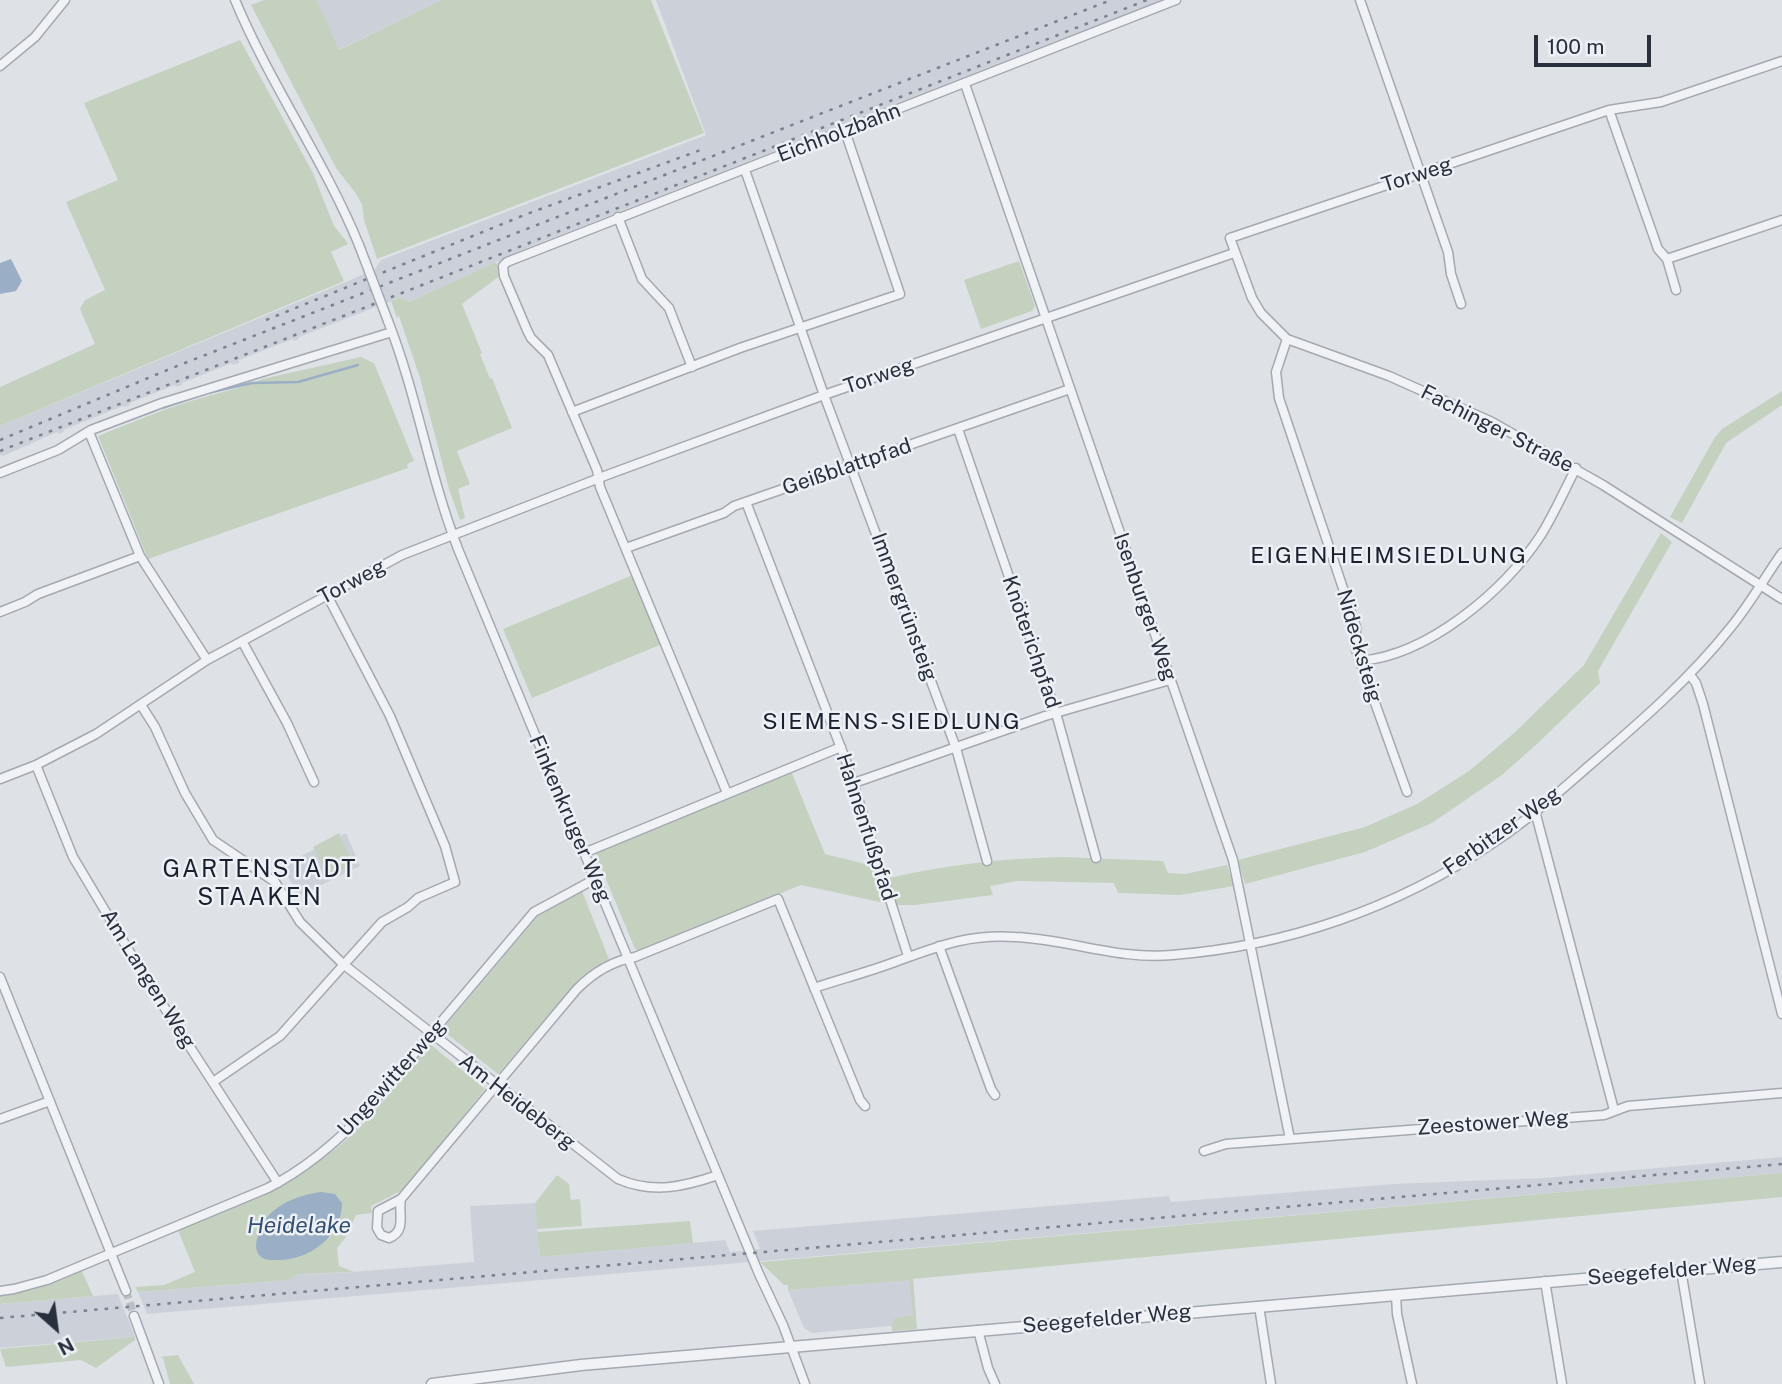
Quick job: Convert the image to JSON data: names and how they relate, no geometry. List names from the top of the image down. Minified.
{"streets":{"street":["Eichholzbahn","Torweg","Fachinger Straße","Geißblattpfad","Immergrünsteig","Isenburger Weg","Knöterichpfad","Nidecksteig","Finkenkruger Weg","Hahnenfußpfad","Ferbitzer Weg","Am Langen Weg","Ungewitterweg","Am Heideberg","Zeestower Weg","Seegefelder Weg"]},"crossings":[["Eichholzbahn","Immergrünsteig"],["Eichholzbahn","Isenburger Weg"],["Torweg","Fachinger Straße"],["Torweg","Immergrünsteig"],["Torweg","Isenburger Weg"],["Torweg","Finkenkruger Weg"],["Torweg","Am Langen Weg"],["Torweg","Am Heideberg"],["Fachinger Straße","Nidecksteig"],["Fachinger Straße","Ferbitzer Weg"],["Geißblattpfad","Immergrünsteig"],["Geißblattpfad","Isenburger Weg"],["Geißblattpfad","Knöterichpfad"],["Geißblattpfad","Hahnenfußpfad"],["Isenburger Weg","Ferbitzer Weg"],["Isenburger Weg","Zeestower Weg"],["Finkenkruger Weg","Ungewitterweg"],["Finkenkruger Weg","Am Heideberg"],["Finkenkruger Weg","Seegefelder Weg"],["Hahnenfußpfad","Ferbitzer Weg"],["Am Langen Weg","Ungewitterweg"],["Ungewitterweg","Am Heideberg"]],"districts":["EIGENHEIMSIEDLUNG","SIEMENS-SIEDLUNG","GARTENSTADT STAAKEN"],"water":["Heidelake"],"scale_bar":"100 m","north":"bottom right"}
